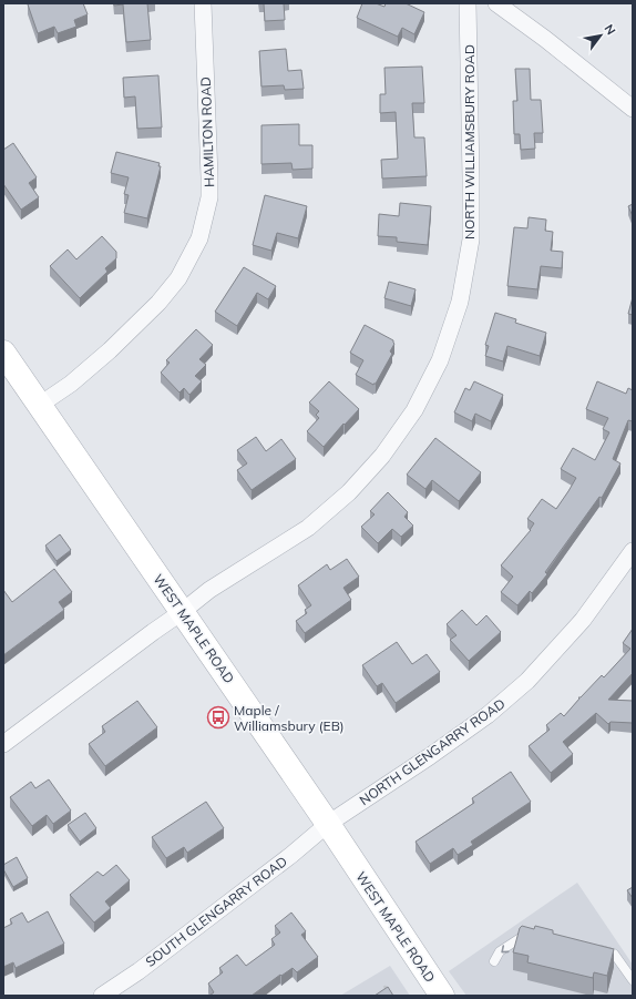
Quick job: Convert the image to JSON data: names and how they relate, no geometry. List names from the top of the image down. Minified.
{"streets":{"main road":["WEST MAPLE ROAD"],"street":["HAMILTON ROAD","NORTH WILLIAMSBURY ROAD","NORTH GLENGARRY ROAD","SOUTH GLENGARRY ROAD"]},"crossings":[["HAMILTON ROAD","WEST MAPLE ROAD"],["NORTH WILLIAMSBURY ROAD","WEST MAPLE ROAD"],["WEST MAPLE ROAD","NORTH GLENGARRY ROAD"],["WEST MAPLE ROAD","SOUTH GLENGARRY ROAD"],["NORTH GLENGARRY ROAD","SOUTH GLENGARRY ROAD"]],"places":{"bus stop":["Maple / Williamsbury (EB)"]},"north":"top right"}
